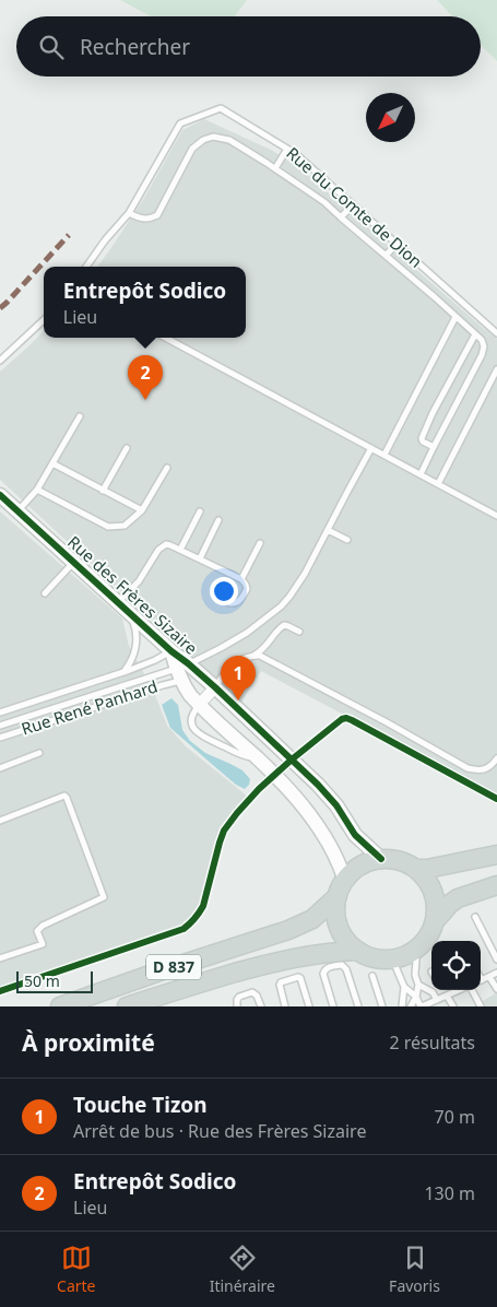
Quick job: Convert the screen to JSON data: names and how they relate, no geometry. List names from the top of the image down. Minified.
{"streets":{"main road":["D 837"],"street":["Rue des Frères Sizaire"],"lane":["Rue du Comte de Dion","Rue René Panhard"]},"crossings":[["Rue des Frères Sizaire","Rue René Panhard"],["Rue des Frères Sizaire","D 837"]],"scale_bar":"50 m","north":"bottom left","page":{"search":"Rechercher","popup":["Entrepôt Sodico","Lieu"],"pins":["2","1"],"scale":"50 m","heading":["À proximité","2 résultats"],"list":[{"mark":"1","name":"Touche Tizon","note":"Arrêt de bus · Rue des Frères Sizaire","value":"70 m"},{"mark":"2","name":"Entrepôt Sodico","note":"Lieu","value":"130 m"}],"nav":["Carte","Itinéraire","Favoris"]}}
